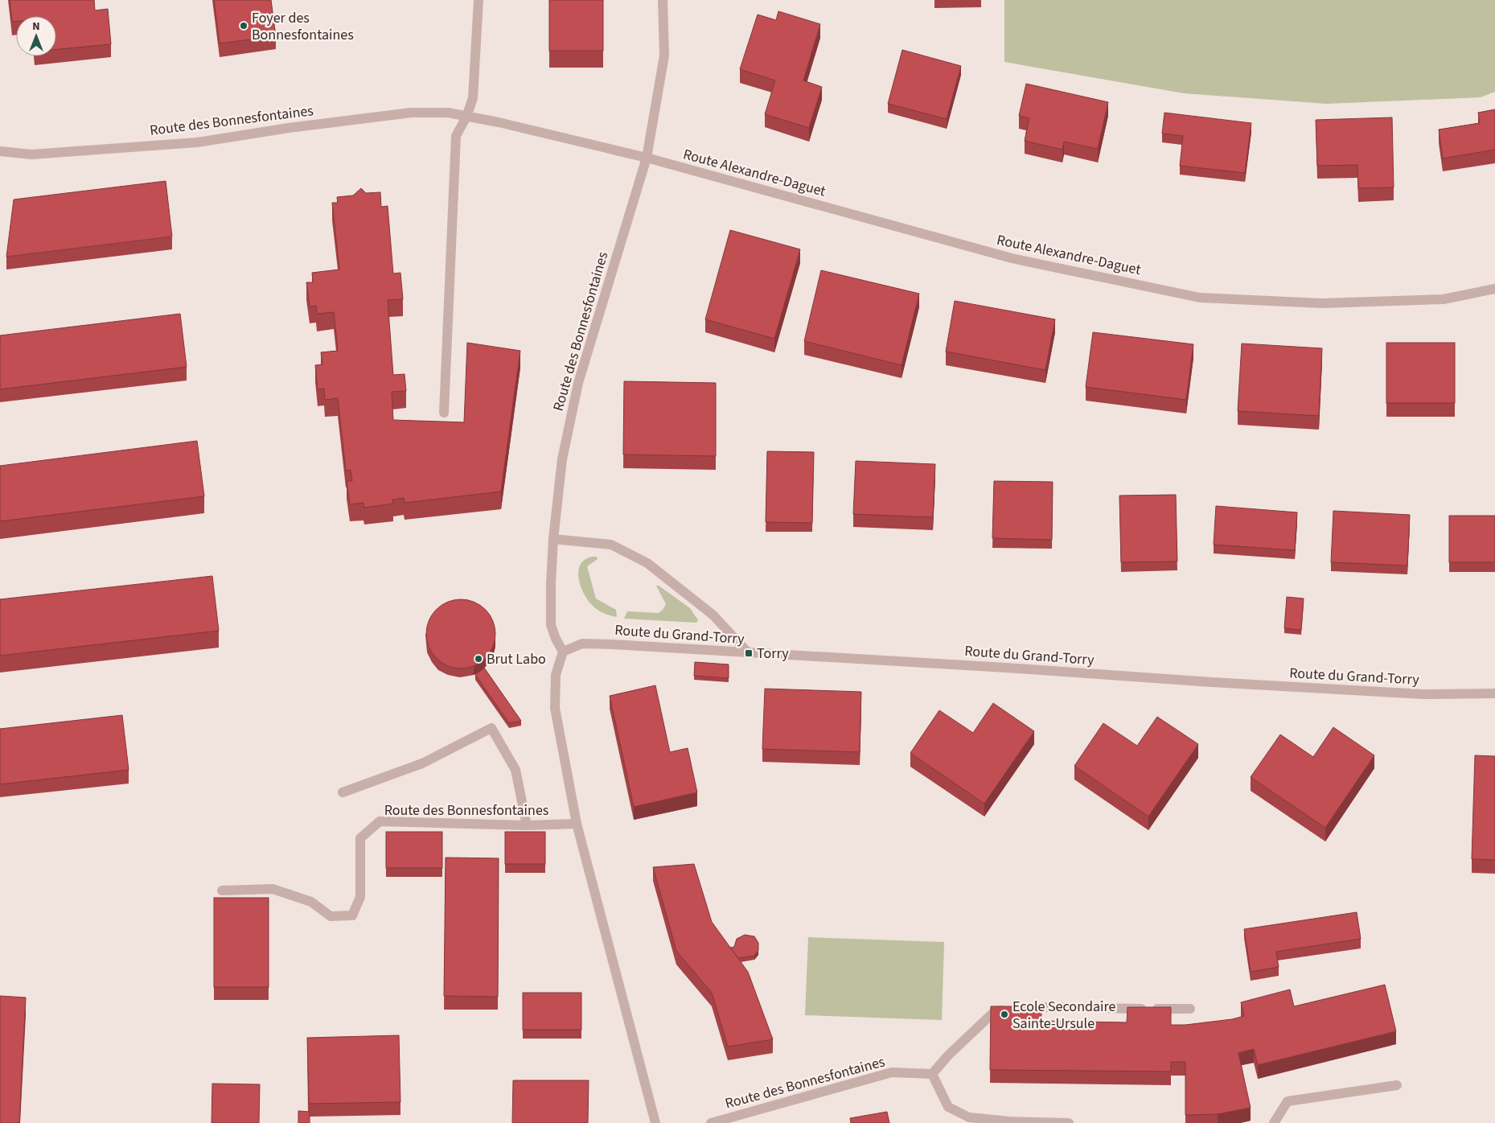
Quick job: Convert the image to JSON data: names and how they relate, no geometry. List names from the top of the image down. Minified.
{"streets":{"street":["Route des Bonnesfontaines","Route Alexandre-Daguet","Route du Grand-Torry"]},"crossings":[["Route des Bonnesfontaines","Route Alexandre-Daguet"],["Route des Bonnesfontaines","Route du Grand-Torry"]],"places":{"other":["Foyer des Bonnesfontaines","Brut Labo","Ecole Secondaire Sainte-Ursule"],"transit":["Torry"]},"north":"top"}
